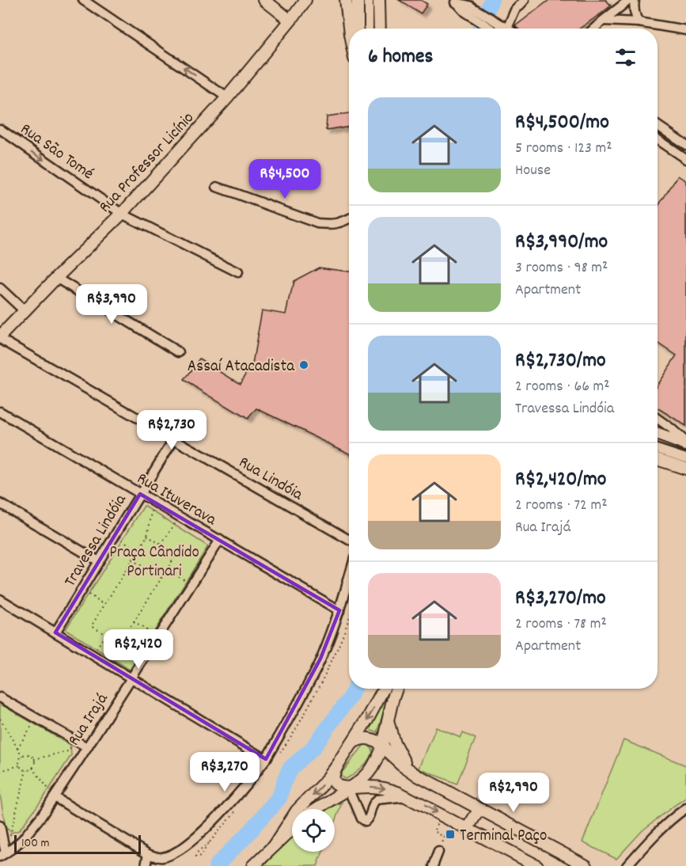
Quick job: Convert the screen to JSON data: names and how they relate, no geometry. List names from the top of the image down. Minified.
{"streets":{"main road":["Rua Professor Licínio"],"street":["Rua São Tomé","Rua Lindóia","Rua Ituverava","Travessa Lindóia","Rua Irajá"]},"crossings":[["Rua São Tomé","Rua Professor Licínio"],["Rua Professor Licínio","Rua Lindóia"],["Rua Lindóia","Travessa Lindóia"],["Rua Ituverava","Travessa Lindóia"],["Rua Ituverava","Rua Irajá"]],"one_way":["Rua São Tomé"],"parks":["Praça Cândido Portinari"],"places":{"other":["Assaí Atacadista"],"transit":["Terminal Paço"]},"scale_bar":"100 m","page":{"heading":"6 homes","list":[{"name":"R$4,500/mo","note":"5 rooms · 123 m² · House"},{"name":"R$3,990/mo","note":"3 rooms · 98 m² · Apartment"},{"name":"R$2,730/mo","note":"2 rooms · 66 m² · Travessa Lindóia"},{"name":"R$2,420/mo","note":"2 rooms · 72 m² · Rua Irajá"},{"name":"R$3,270/mo","note":"2 rooms · 78 m² · Apartment"}],"price":["R$4,500","R$3,990","R$2,730","R$2,420","R$3,270","R$2,990"],"scale":"100 m"}}
